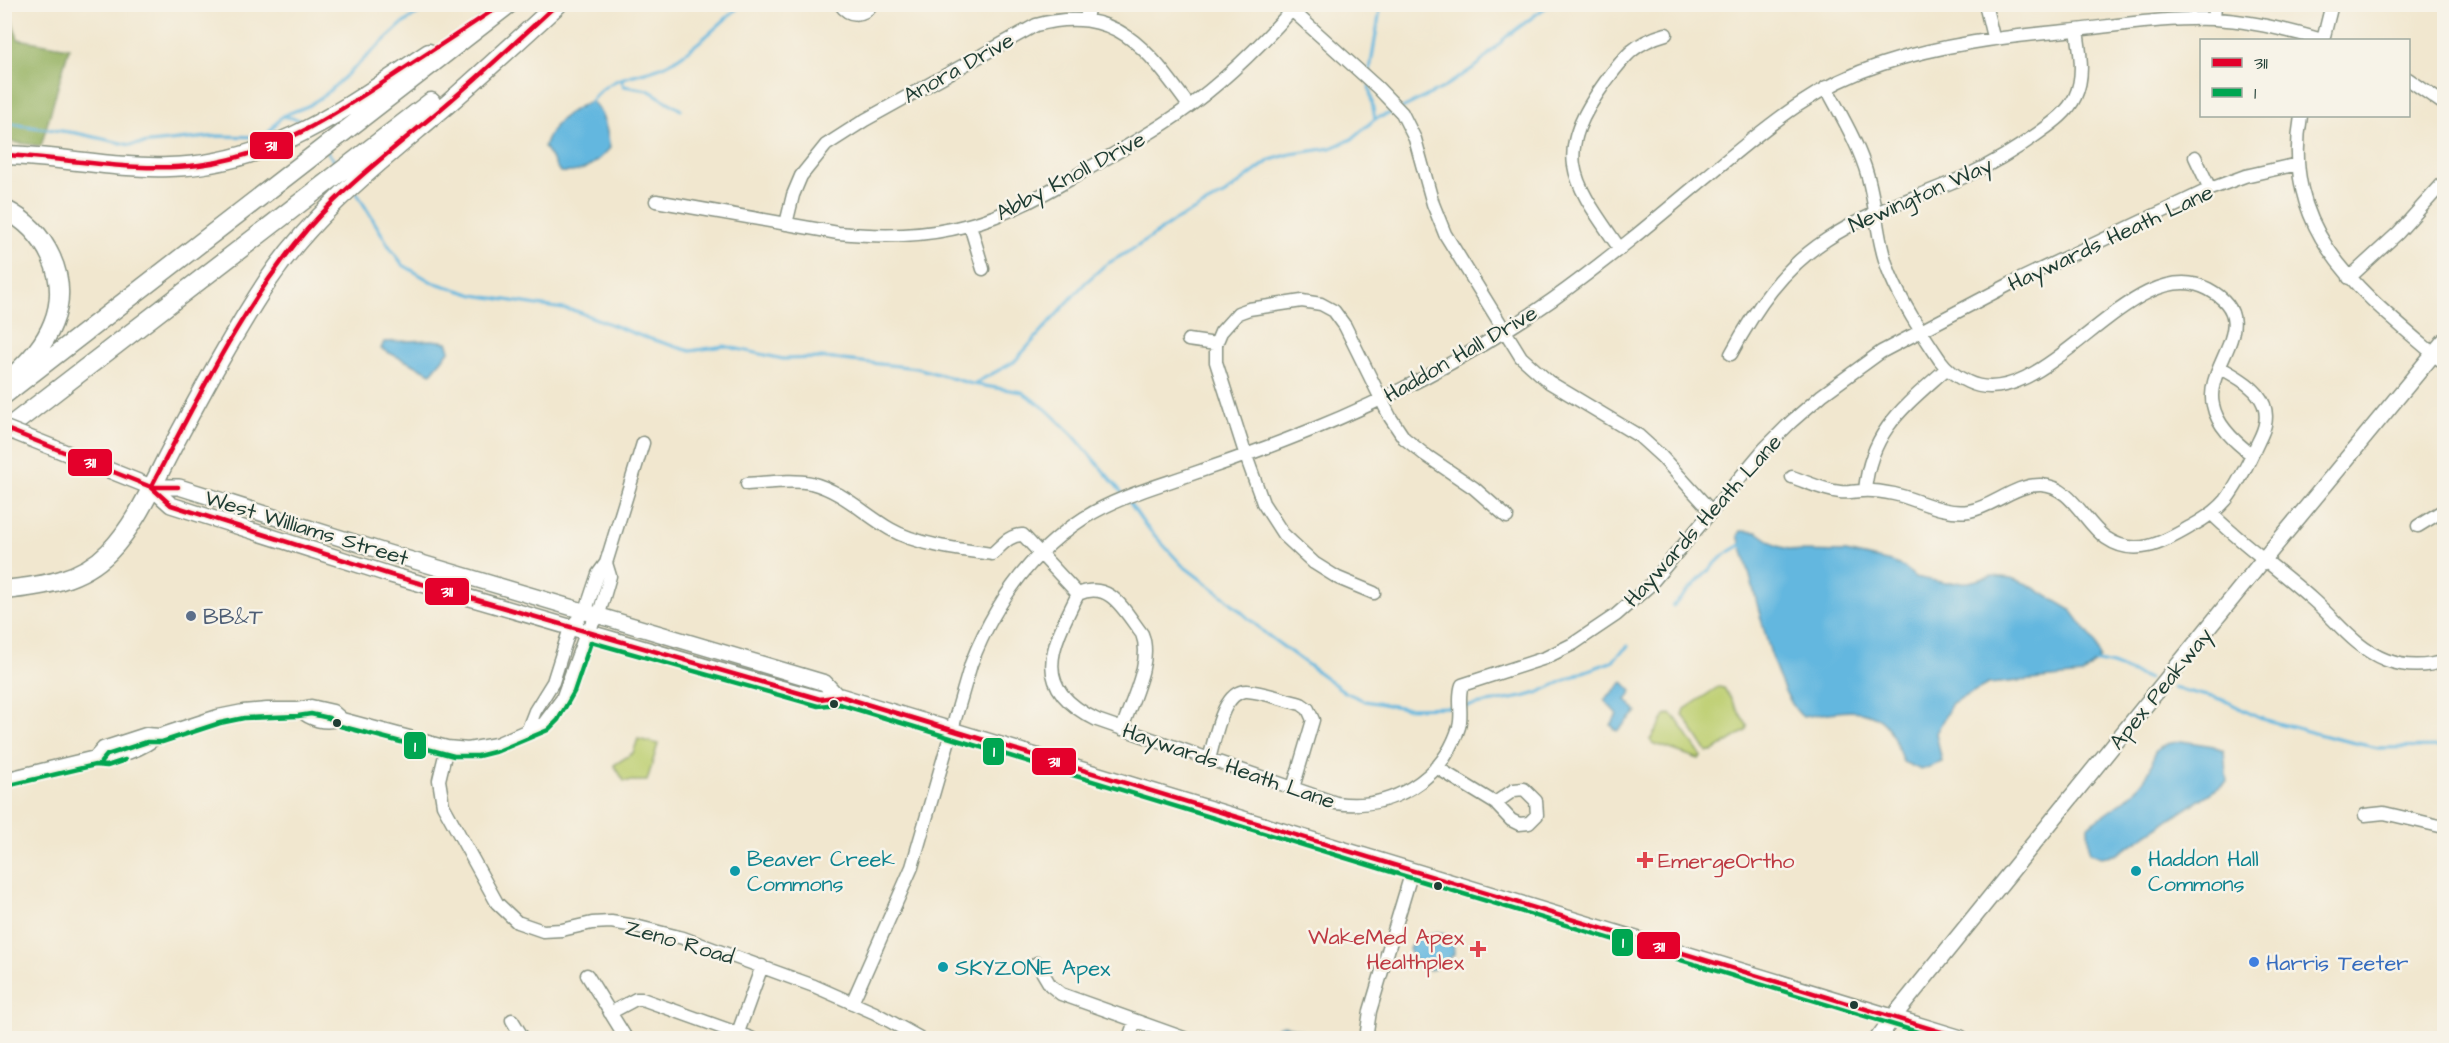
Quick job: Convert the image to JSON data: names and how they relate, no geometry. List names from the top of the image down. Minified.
{"streets":{"main road":["West Williams Street","Apex Peakway"],"street":["Anora Drive","Abby Knoll Drive","Newington Way","Haywards Heath Lane","Haddon Hall Drive","Zeno Road"]},"crossings":[["Anora Drive","Abby Knoll Drive"],["Newington Way","Haddon Hall Drive"],["Haddon Hall Drive","West Williams Street"],["Haddon Hall Drive","Zeno Road"],["West Williams Street","Apex Peakway"]],"places":{"other":["BB&T","Beaver Creek Commons","Haddon Hall Commons","Harris Teeter","SKYZONE Apex"],"health":["EmergeOrtho","WakeMed Apex Healthplex"]},"lines":["transit line 311","transit line 1"],"legend":["311","1"]}
